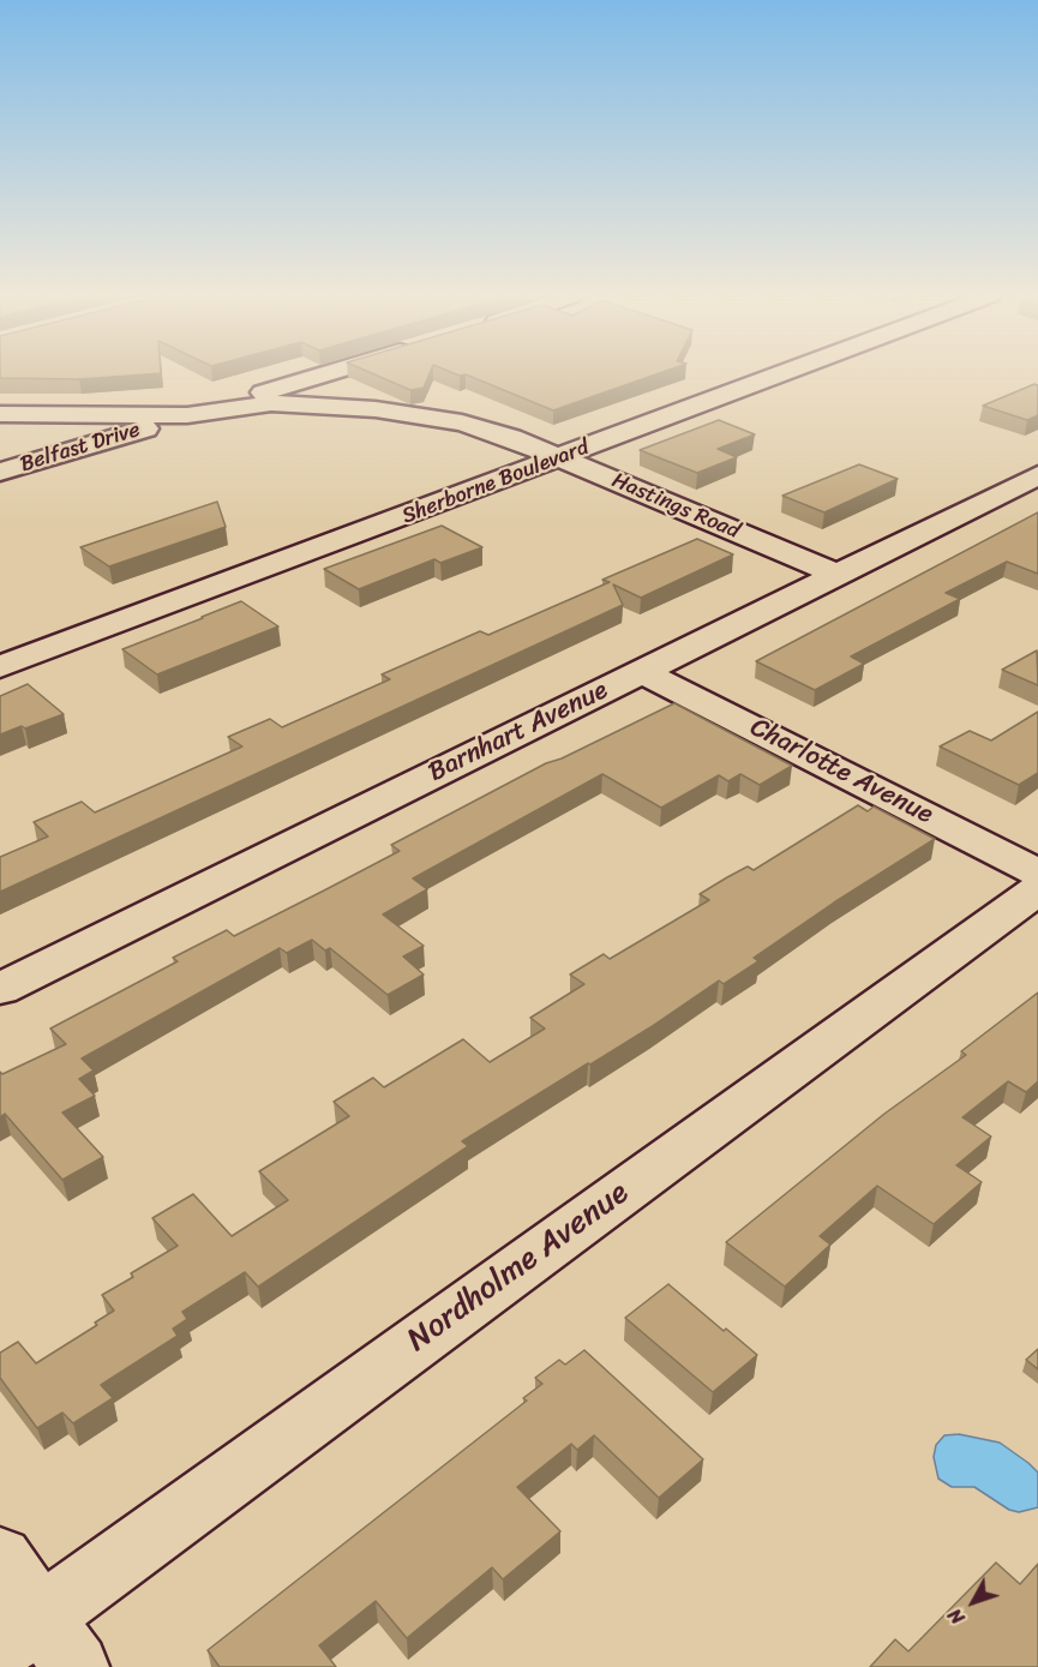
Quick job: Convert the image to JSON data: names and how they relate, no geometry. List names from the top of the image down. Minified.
{"streets":{"street":["Belfast Drive","Sherborne Boulevard","Hastings Road","Barnhart Avenue","Charlotte Avenue","Nordholme Avenue"]},"crossings":[["Belfast Drive","Hastings Road"],["Sherborne Boulevard","Hastings Road"],["Hastings Road","Barnhart Avenue"],["Barnhart Avenue","Charlotte Avenue"]],"north":"bottom left"}
